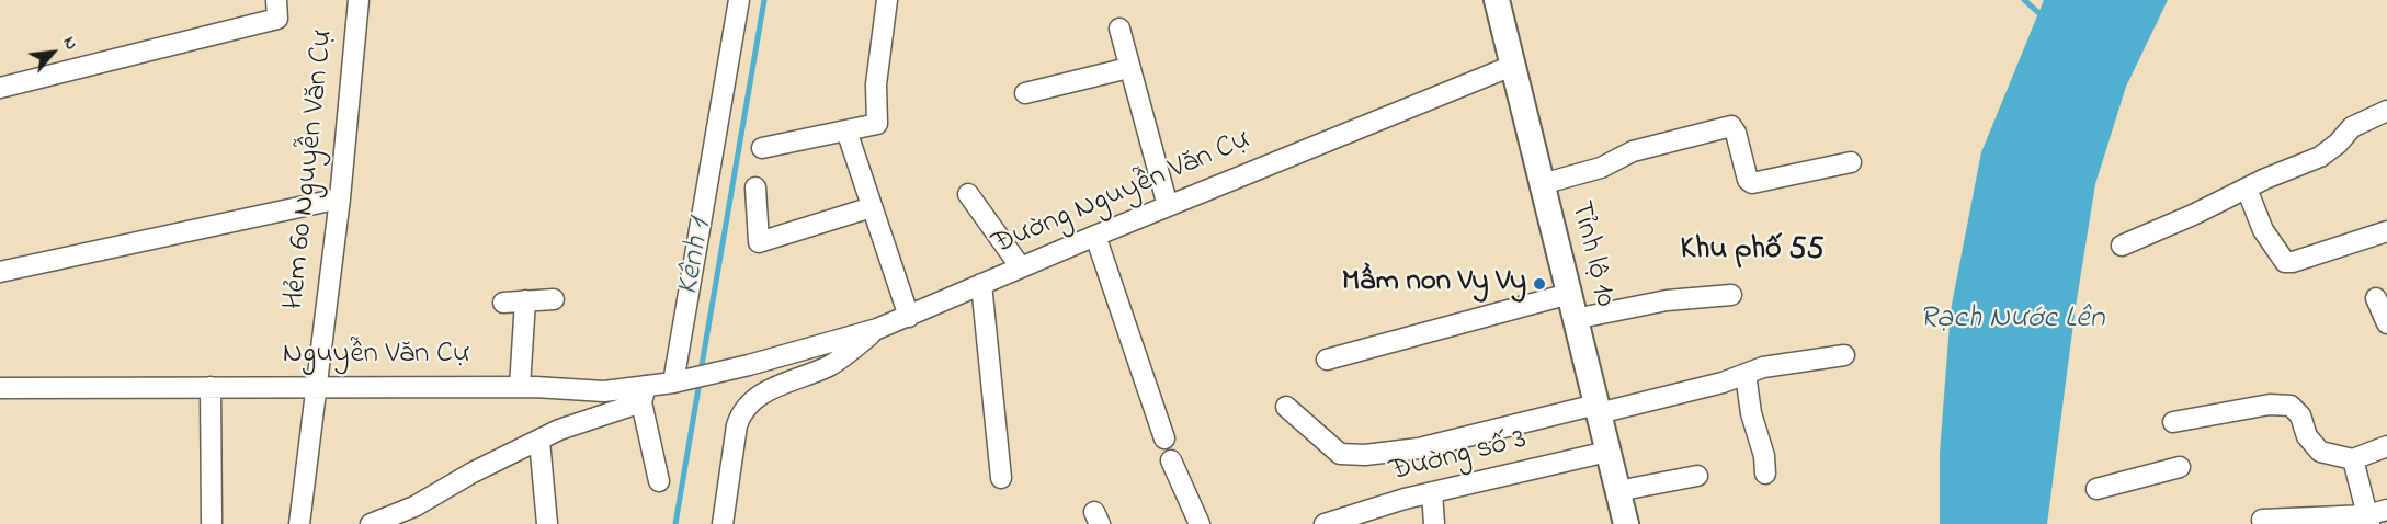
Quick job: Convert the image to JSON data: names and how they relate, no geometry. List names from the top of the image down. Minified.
{"streets":{"main road":["Tỉnh lộ 10"],"street":["Hẻm 60 Nguyễn Văn Cự","Đường Nguyễn Văn Cự","Nguyễn Văn Cự","Đường số 3"]},"crossings":[["Hẻm 60 Nguyễn Văn Cự","Nguyễn Văn Cự"],["Đường Nguyễn Văn Cự","Tỉnh lộ 10"],["Đường Nguyễn Văn Cự","Nguyễn Văn Cự"],["Tỉnh lộ 10","Đường số 3"]],"districts":["Khu phố 55"],"water":["Kênh 1","Rạch Nước Lên"],"places":["Mầm non Vy Vy"],"north":"top right"}
